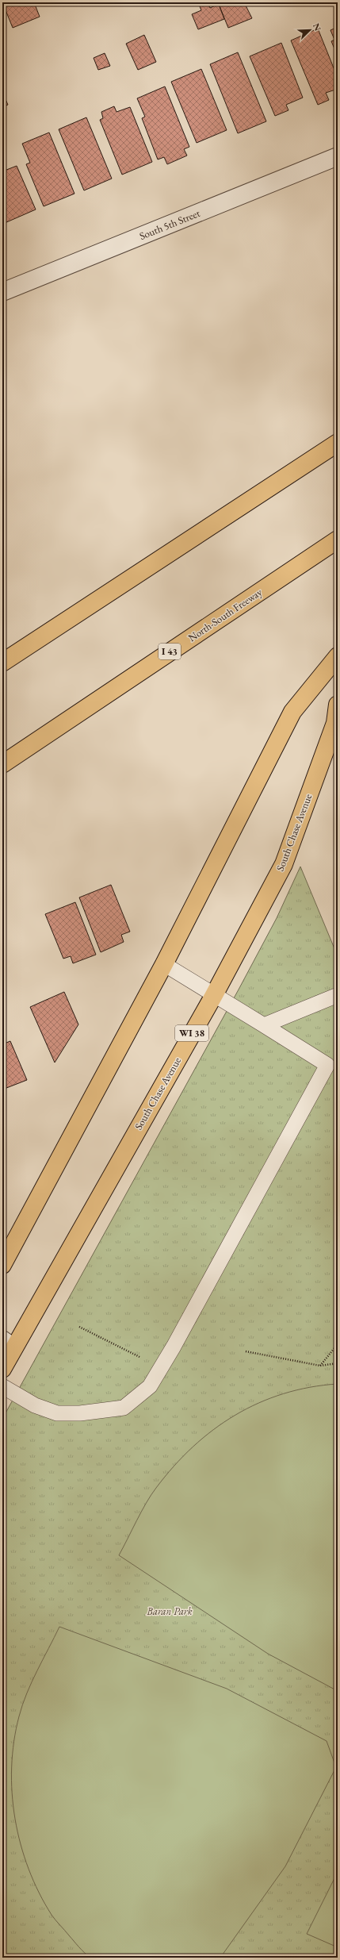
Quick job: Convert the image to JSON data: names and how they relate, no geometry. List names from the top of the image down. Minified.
{"streets":{"main road":["North-South Freeway","I 43","South Chase Avenue","WI 38"],"street":["South 5th Street"]},"parks":["Baran Park"],"north":"top right"}
